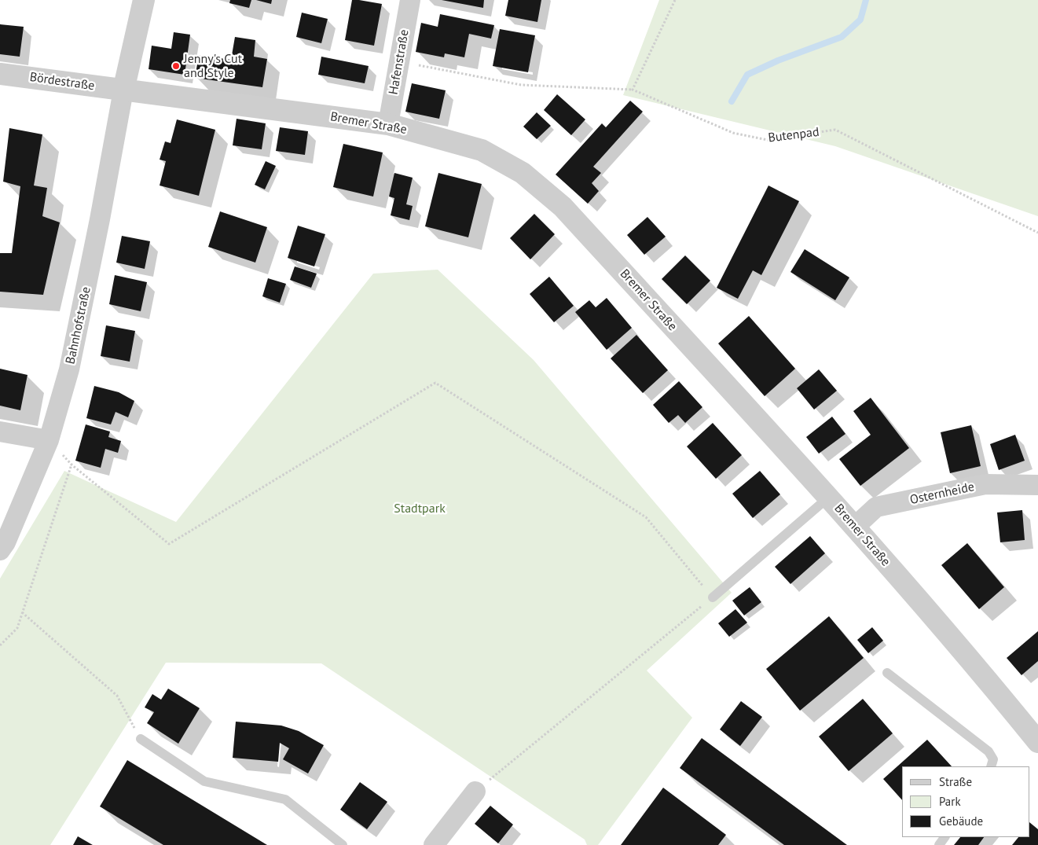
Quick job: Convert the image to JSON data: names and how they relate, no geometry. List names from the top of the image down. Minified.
{"streets":{"street":["Hafenstraße","Bördestraße","Bremer Straße","Bahnhofstraße","Osternheide"],"path":["Butenpad"]},"crossings":[["Hafenstraße","Bremer Straße"],["Bördestraße","Bremer Straße"],["Bördestraße","Bahnhofstraße"],["Bremer Straße","Bahnhofstraße"],["Bremer Straße","Osternheide"]],"parks":["Stadtpark"],"places":["Jenny's Cut and Style"],"legend":["Straße","Park","Gebäude"]}
